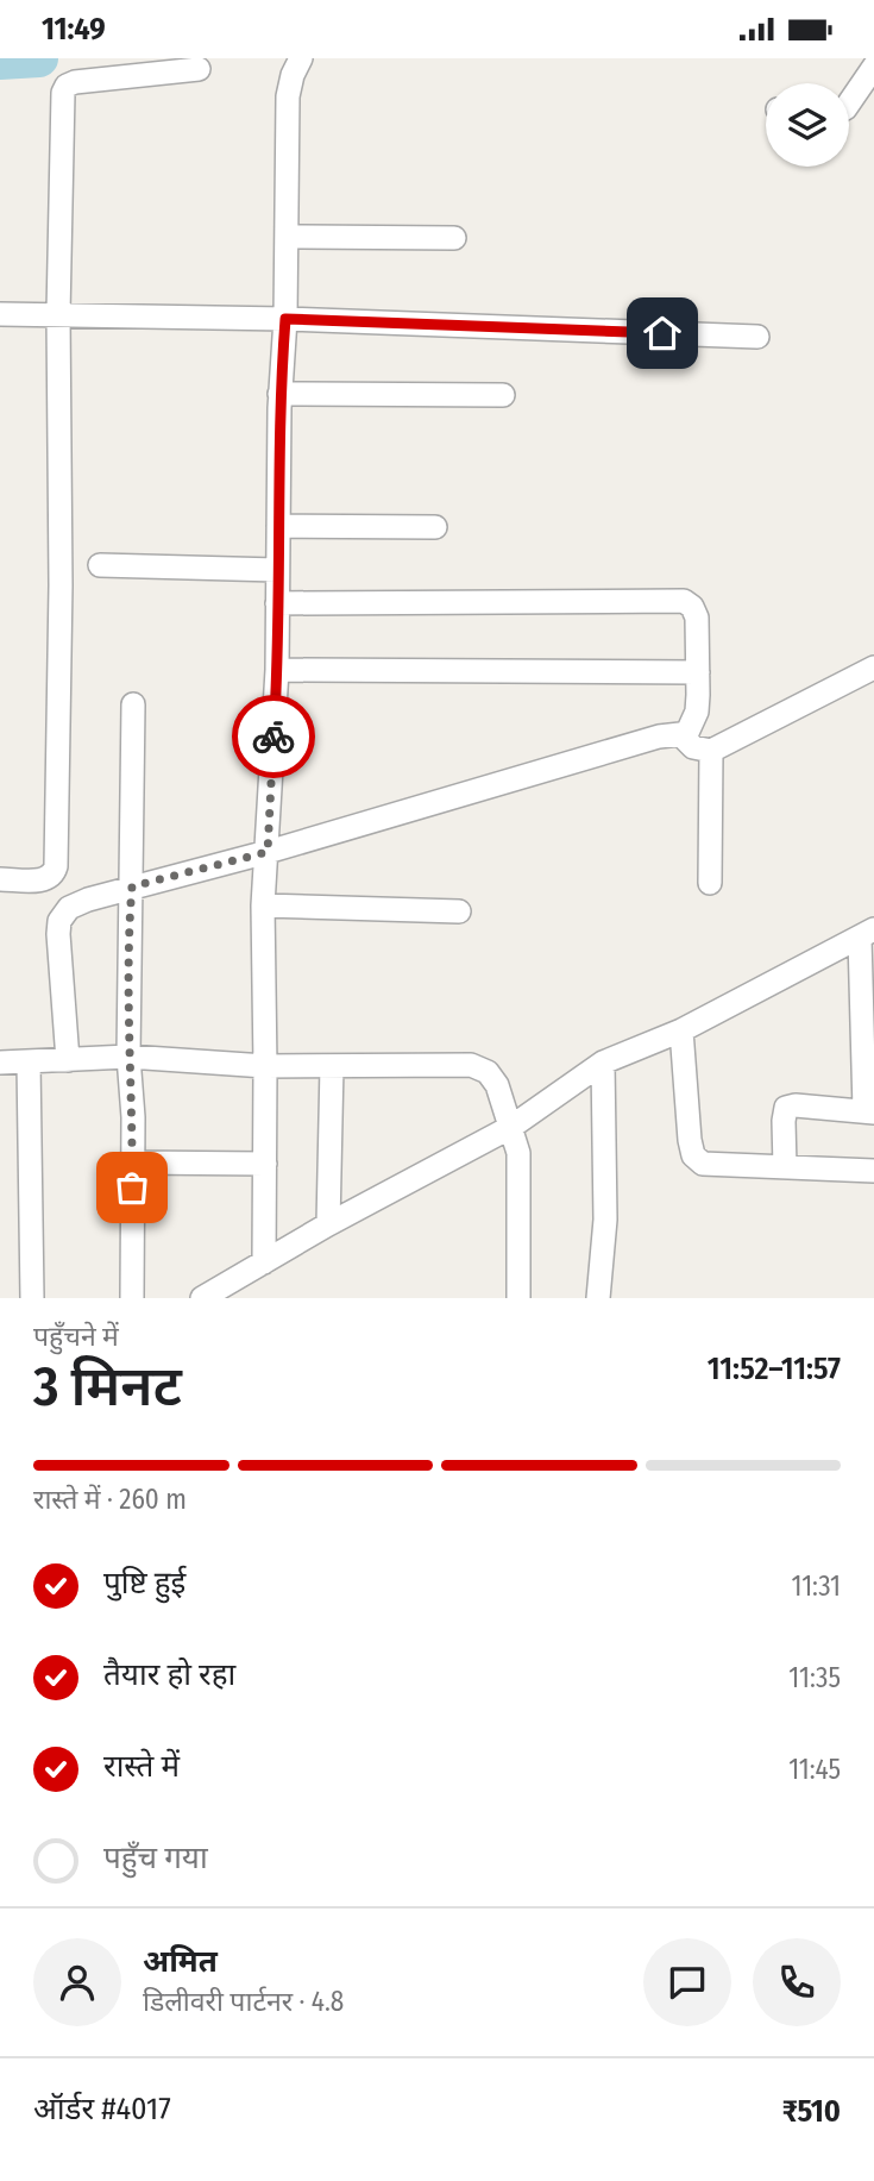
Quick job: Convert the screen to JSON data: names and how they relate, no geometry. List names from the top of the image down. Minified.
{"page":{"status":"11:49","heading":["3 मिनट","पहुँचने में","11:52–11:57"],"panel":["अमित","डिलीवरी पार्टनर · 4.8","ऑर्डर #4017","₹510"],"bar":"रास्ते में · 260 m","list":[["पुष्टि हुई","11:31"],["तैयार हो रहा","11:35"],["रास्ते में","11:45"],"पहुँच गया"]}}
